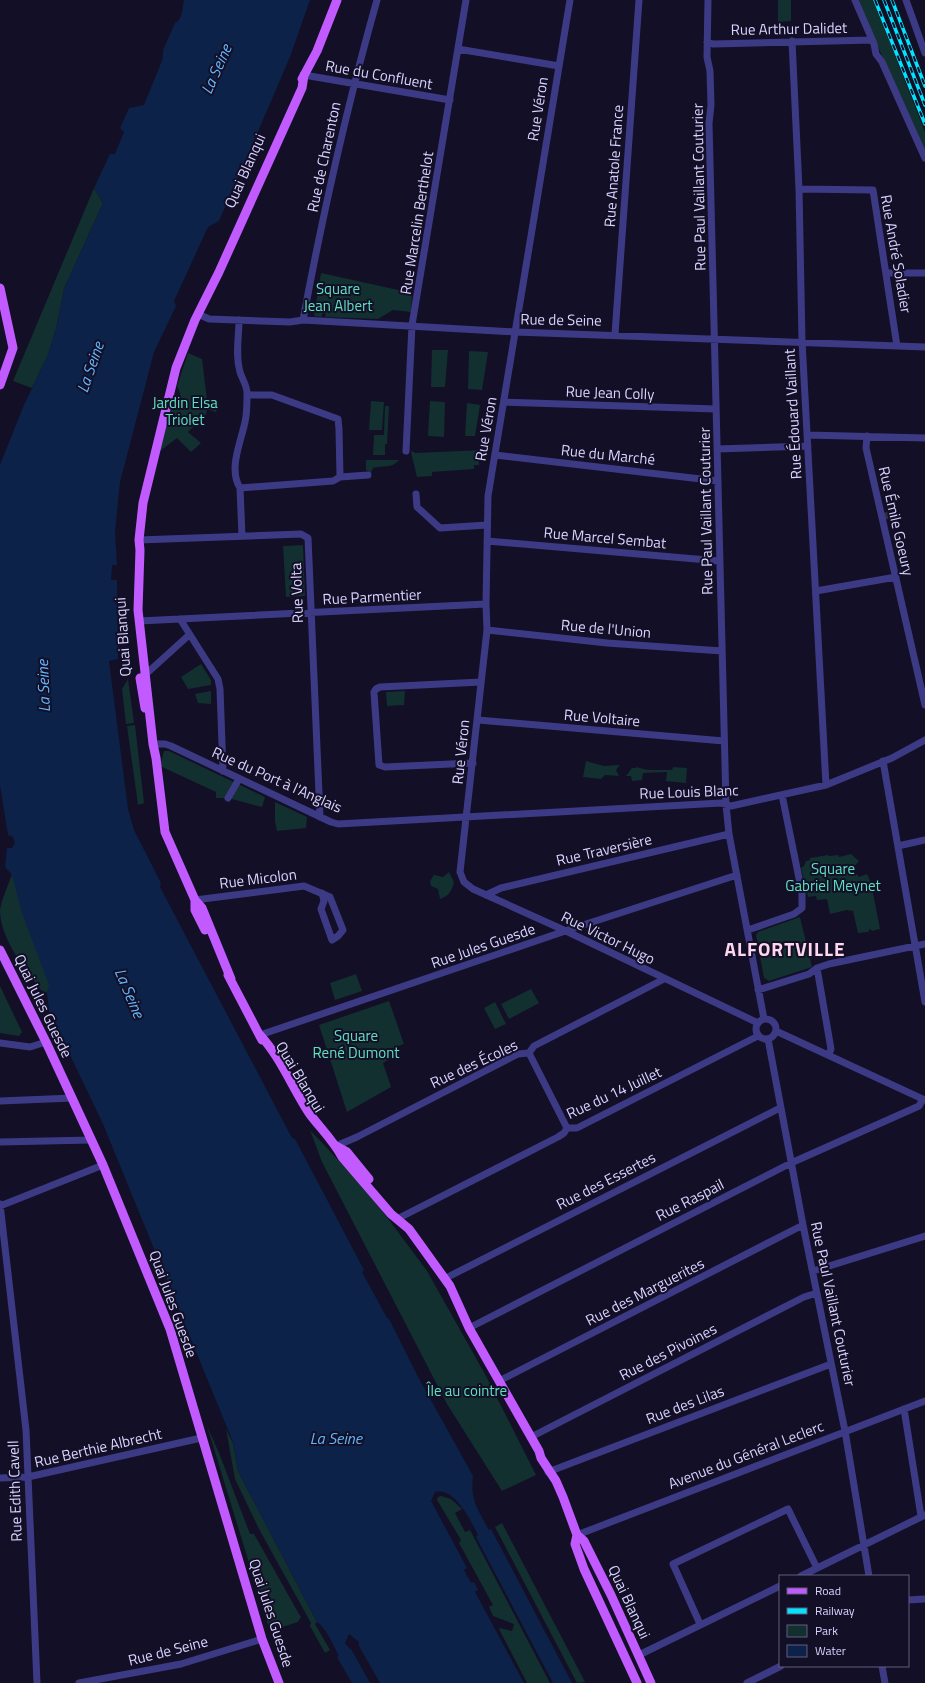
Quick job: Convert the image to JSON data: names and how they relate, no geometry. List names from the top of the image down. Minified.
{"streets":{"main road":["Quai Blanqui","Quai Jules Guesde"],"street":["Rue Arthur Dalidet","Rue du Confluent","Rue Véron","Rue de Charenton","Rue Anatole France","Rue Paul Vaillant Couturier","Rue Marcelin Berthelot","Rue André Soladier","Rue de Seine","Rue Jean Colly","Rue Édouard Vaillant","Rue du Marché","Rue Émile Goeury","Rue Marcel Sembat","Rue Volta","Rue Parmentier","Rue de l'Union","Rue Voltaire","Rue du Port à l'Anglais","Rue Louis Blanc","Rue Traversière","Rue Micolon","Rue Victor Hugo","Rue Jules Guesde","Rue des Écoles","Rue du 14 Juillet","Rue des Essertes","Rue Raspail","Rue des Marguerites","Rue des Pivoines","Rue des Lilas","Rue Berthie Albrecht","Avenue du Général Leclerc","Rue Edith Cavell"]},"crossings":[["Rue Arthur Dalidet","Rue Paul Vaillant Couturier"],["Rue Arthur Dalidet","Rue Édouard Vaillant"],["Rue du Confluent","Rue de Charenton"],["Rue du Confluent","Quai Blanqui"],["Rue du Confluent","Rue Marcelin Berthelot"],["Rue Véron","Rue de Seine"],["Rue Véron","Rue Jean Colly"],["Rue Véron","Rue du Marché"],["Rue Véron","Rue Marcel Sembat"],["Rue Véron","Rue Parmentier"],["Rue Véron","Rue de l'Union"],["Rue Véron","Rue Voltaire"],["Rue Véron","Rue du Port à l'Anglais"],["Rue Véron","Rue Louis Blanc"],["Rue Véron","Rue Victor Hugo"],["Rue de Charenton","Rue de Seine"],["Rue Anatole France","Rue de Seine"],["Quai Blanqui","Rue de Seine"],["Quai Blanqui","Rue Volta"],["Quai Blanqui","Rue Parmentier"],["Quai Blanqui","Rue du Port à l'Anglais"],["Quai Blanqui","Rue Micolon"],["Quai Blanqui","Rue Jules Guesde"],["Quai Blanqui","Rue des Écoles"],["Quai Blanqui","Rue du 14 Juillet"],["Quai Blanqui","Rue des Essertes"],["Quai Blanqui","Rue Raspail"],["Quai Blanqui","Rue des Marguerites"],["Quai Blanqui","Rue des Pivoines"],["Quai Blanqui","Rue des Lilas"],["Quai Blanqui","Avenue du Général Leclerc"],["Rue Paul Vaillant Couturier","Rue de Seine"],["Rue Paul Vaillant Couturier","Rue Jean Colly"],["Rue Paul Vaillant Couturier","Rue du Marché"],["Rue Paul Vaillant Couturier","Rue Marcel Sembat"],["Rue Paul Vaillant Couturier","Rue de l'Union"],["Rue Paul Vaillant Couturier","Rue Voltaire"],["Rue Paul Vaillant Couturier","Rue Louis Blanc"],["Rue Paul Vaillant Couturier","Rue Traversière"],["Rue Paul Vaillant Couturier","Rue Victor Hugo"],["Rue Paul Vaillant Couturier","Rue Jules Guesde"],["Rue Paul Vaillant Couturier","Rue du 14 Juillet"],["Rue Paul Vaillant Couturier","Rue des Essertes"],["Rue Paul Vaillant Couturier","Rue Raspail"],["Rue Paul Vaillant Couturier","Rue des Marguerites"],["Rue Paul Vaillant Couturier","Rue des Pivoines"],["Rue Paul Vaillant Couturier","Rue des Lilas"],["Rue Paul Vaillant Couturier","Avenue du Général Leclerc"],["Rue Marcelin Berthelot","Rue de Seine"],["Rue André Soladier","Rue de Seine"],["Rue André Soladier","Rue Édouard Vaillant"],["Rue de Seine","Rue Édouard Vaillant"],["Rue de Seine","Quai Jules Guesde"],["Rue Édouard Vaillant","Rue Louis Blanc"],["Rue Volta","Rue Parmentier"],["Rue Volta","Rue du Port à l'Anglais"],["Rue du Port à l'Anglais","Rue Louis Blanc"],["Rue Traversière","Rue Victor Hugo"],["Rue Victor Hugo","Rue Jules Guesde"],["Rue Victor Hugo","Rue des Écoles"],["Rue Victor Hugo","Rue du 14 Juillet"],["Quai Jules Guesde","Rue Berthie Albrecht"],["Rue Berthie Albrecht","Rue Edith Cavell"]],"districts":["ALFORTVILLE"],"water":["La Seine"],"parks":["Square Jean Albert","Jardin Elsa Triolet","Square Gabriel Meynet","Square René Dumont","Île au cointre"],"legend":["Road","Railway","Park","Water"]}
